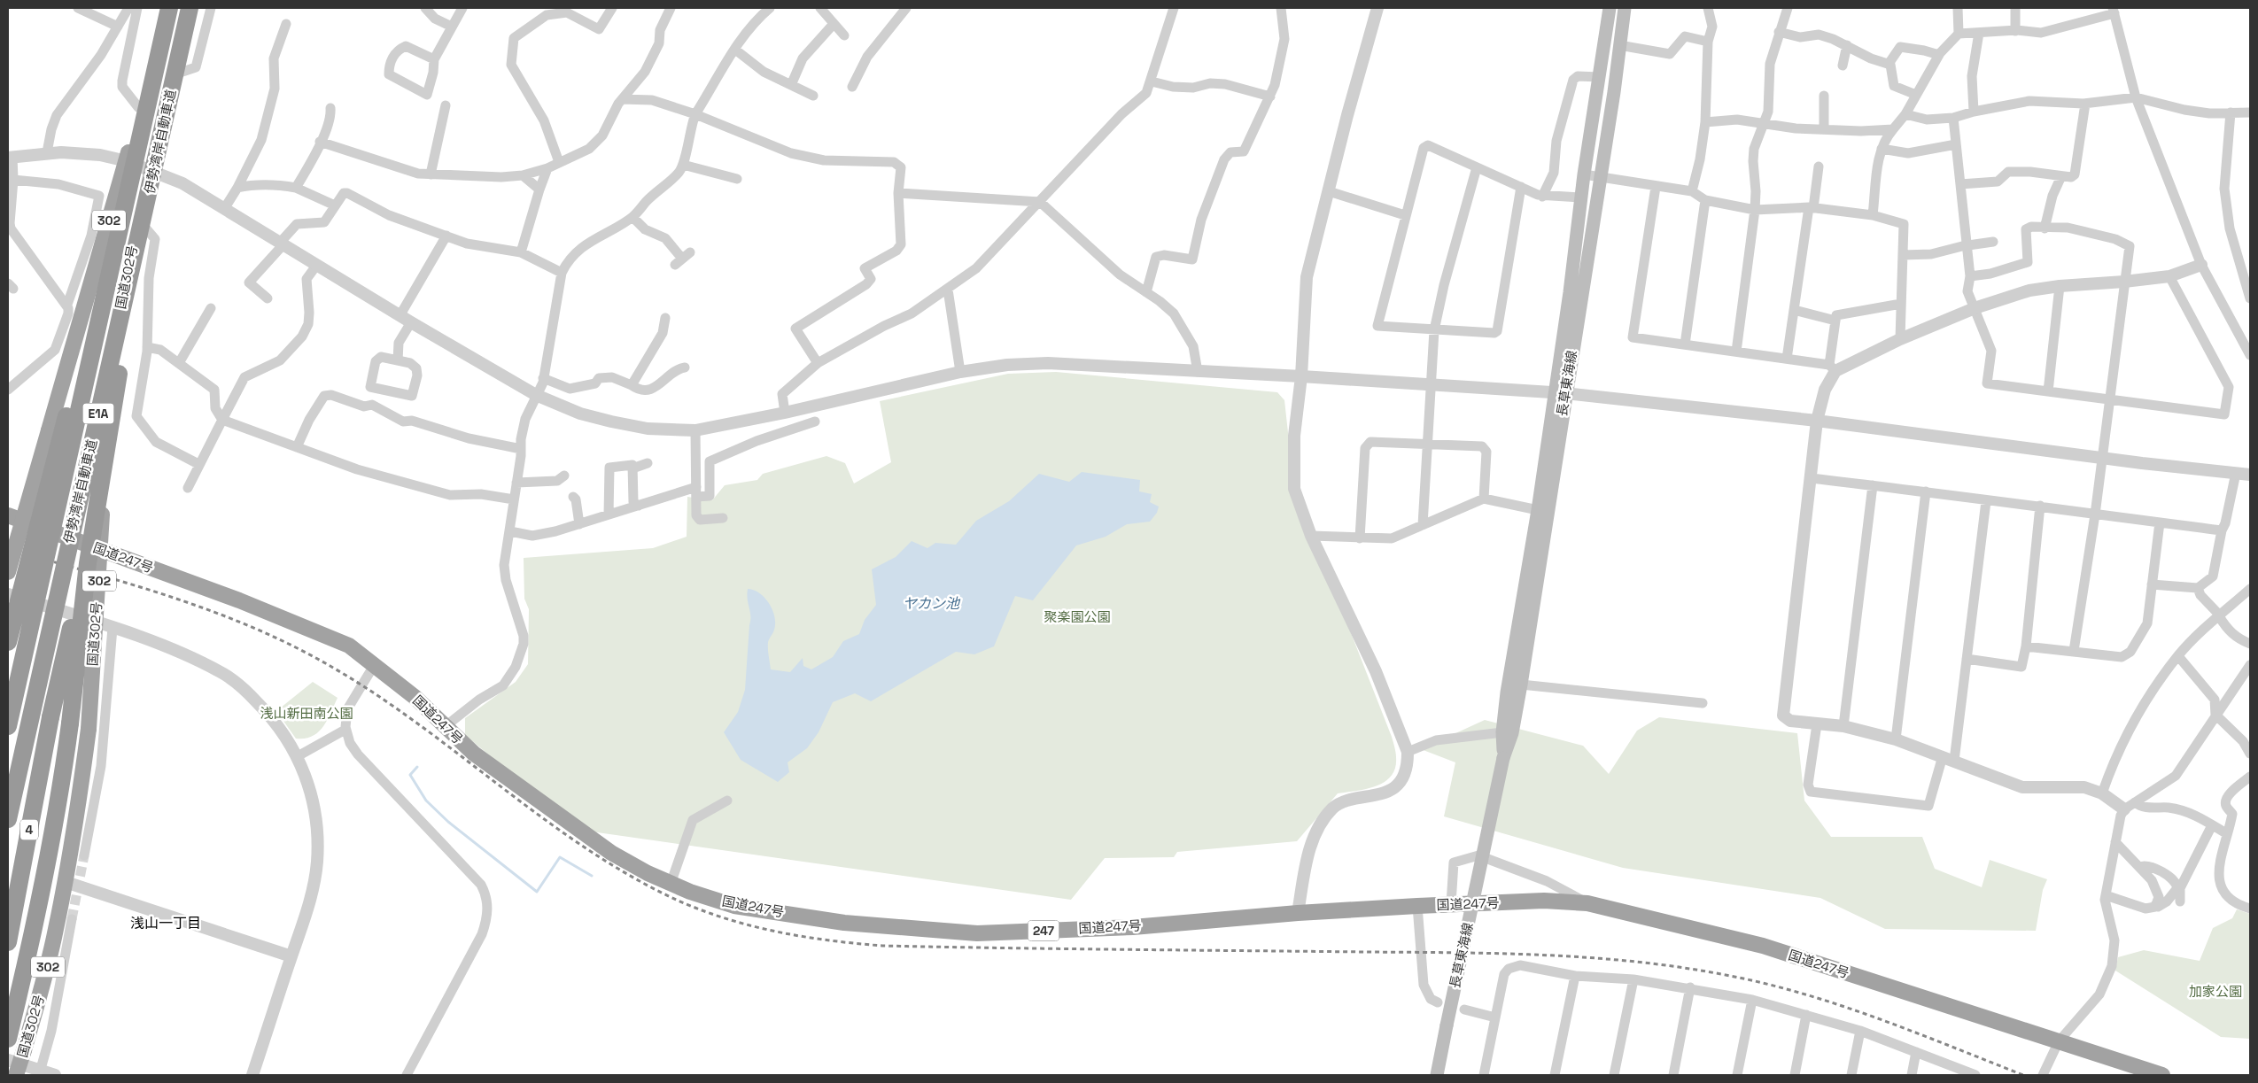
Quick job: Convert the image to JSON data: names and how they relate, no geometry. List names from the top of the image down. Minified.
{"streets":{"highway":["伊勢湾岸自動車道","302","国道302号","E1A","国道247号","4","247"],"main road":["長草東海線"]},"crossings":[["伊勢湾岸自動車道","国道302号"]],"districts":["浅山一丁目"],"water":["ヤカン池"],"parks":["聚楽園公園","浅山新田南公園","加家公園"]}
